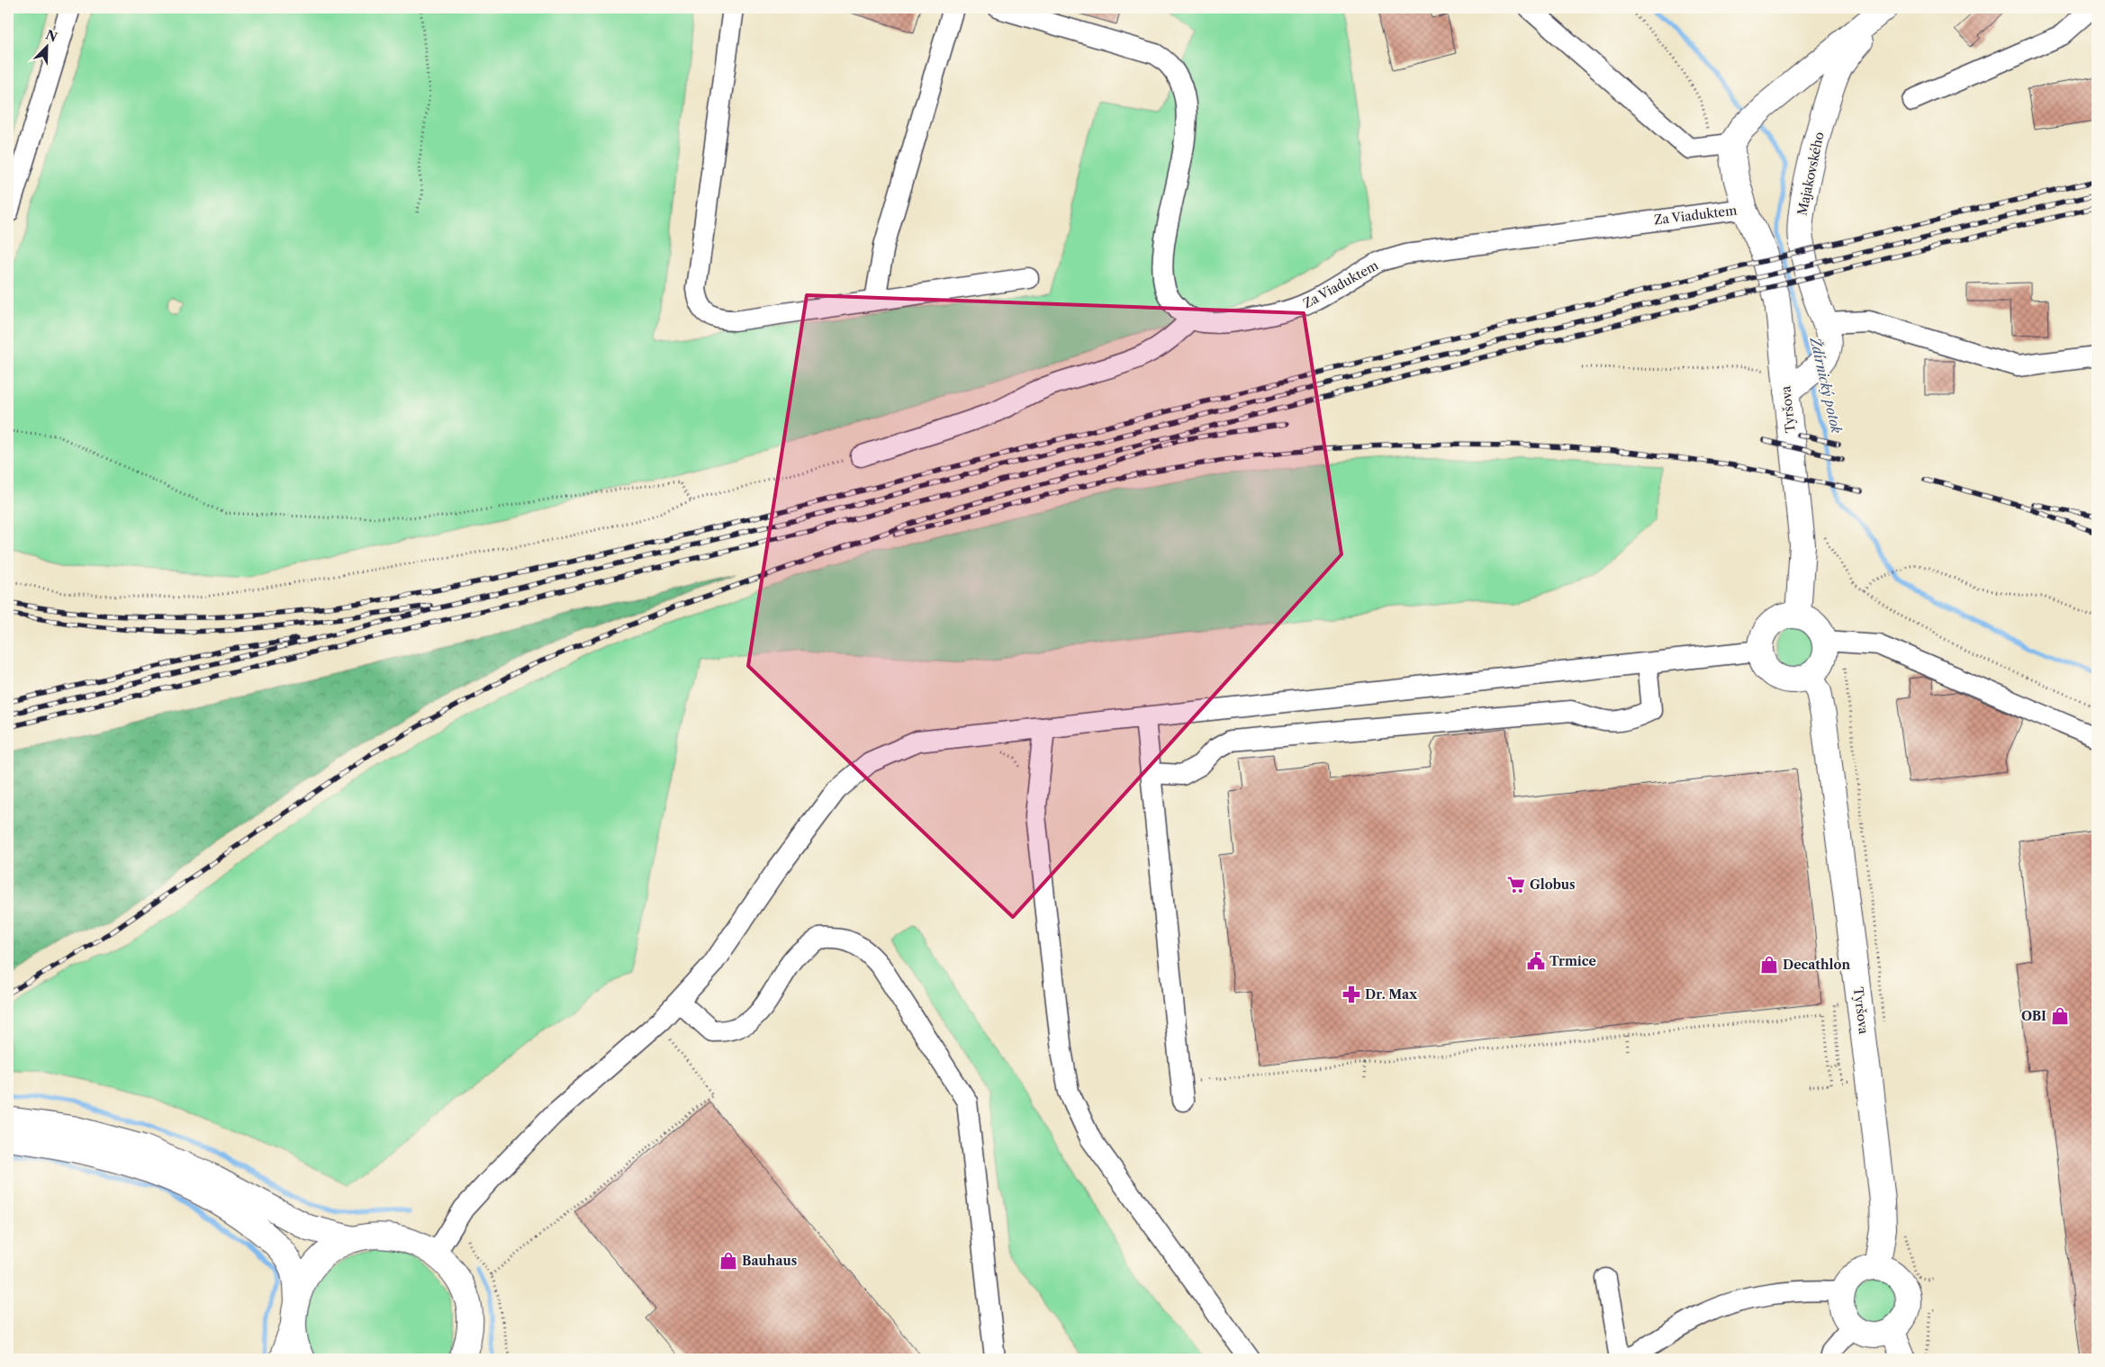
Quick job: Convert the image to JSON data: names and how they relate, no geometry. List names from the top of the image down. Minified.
{"streets":{"main road":["Majakovského","Tyršova"],"street":["Za Viaduktem"]},"crossings":[["Majakovského","Tyršova"],["Za Viaduktem","Tyršova"]],"water":["Ždírnický potok"],"places":{"supermarket":["Globus"],"public building":["Trmice"],"shop":["Decathlon","OBI","Bauhaus"],"pharmacy":["Dr. Max"]},"north":"top right"}
